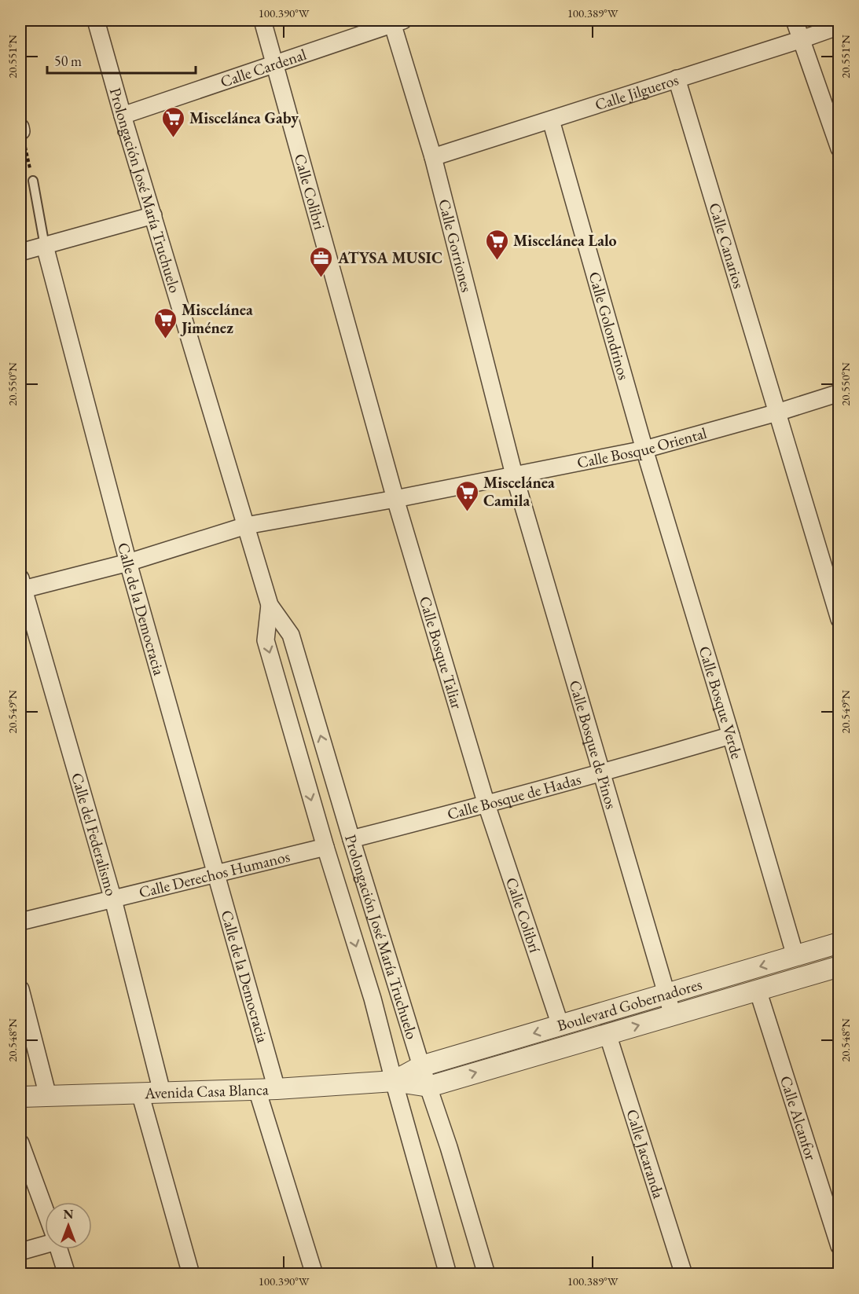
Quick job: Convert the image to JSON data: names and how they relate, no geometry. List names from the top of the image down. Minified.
{"streets":{"street":["Calle Cardenal","Calle Jilgueros","Prolongación José María Truchuelo","Calle Colibri","Calle Canarios","Calle Gorriones","Calle Golondrinos","Calle Bosque Oriental","Calle de la Democracia","Calle Bosque Taliar","Calle Bosque Verde","Calle Bosque de Pinos","Calle Bosque de Hadas","Calle del Federalismo","Calle Derechos Humanos","Calle Colibrí","Boulevard Gobernadores","Avenida Casa Blanca","Calle Alcanfor","Calle Jacaranda"]},"crossings":[["Calle Cardenal","Prolongación José María Truchuelo"],["Calle Cardenal","Calle Colibri"],["Calle Cardenal","Calle Gorriones"],["Calle Jilgueros","Calle Canarios"],["Calle Jilgueros","Calle Gorriones"],["Calle Jilgueros","Calle Golondrinos"],["Prolongación José María Truchuelo","Calle Bosque Oriental"],["Prolongación José María Truchuelo","Calle Bosque de Hadas"],["Prolongación José María Truchuelo","Calle Derechos Humanos"],["Prolongación José María Truchuelo","Boulevard Gobernadores"],["Prolongación José María Truchuelo","Avenida Casa Blanca"],["Calle Colibri","Calle Bosque Oriental"],["Calle Colibri","Calle Bosque Taliar"],["Calle Canarios","Calle Bosque Oriental"],["Calle Gorriones","Calle Bosque Oriental"],["Calle Gorriones","Calle Bosque de Pinos"],["Calle Golondrinos","Calle Bosque Oriental"],["Calle Golondrinos","Calle Bosque Verde"],["Calle Bosque Oriental","Calle de la Democracia"],["Calle Bosque Oriental","Calle Bosque Taliar"],["Calle Bosque Oriental","Calle Bosque Verde"],["Calle Bosque Oriental","Calle Bosque de Pinos"],["Calle Bosque Oriental","Calle del Federalismo"],["Calle de la Democracia","Calle Derechos Humanos"],["Calle de la Democracia","Avenida Casa Blanca"],["Calle Bosque Taliar","Calle Bosque de Hadas"],["Calle Bosque Taliar","Calle Colibrí"],["Calle Bosque Verde","Calle Bosque de Hadas"],["Calle Bosque Verde","Boulevard Gobernadores"],["Calle Bosque de Pinos","Calle Bosque de Hadas"],["Calle Bosque de Pinos","Boulevard Gobernadores"],["Calle Bosque de Hadas","Calle Colibrí"],["Calle del Federalismo","Calle Derechos Humanos"],["Calle del Federalismo","Avenida Casa Blanca"],["Calle Colibrí","Boulevard Gobernadores"],["Boulevard Gobernadores","Avenida Casa Blanca"],["Boulevard Gobernadores","Calle Alcanfor"],["Boulevard Gobernadores","Calle Jacaranda"]],"places":{"supermarket":["Miscelánea Gaby","Miscelánea Lalo","Miscelánea Jiménez","Miscelánea Camila"],"office":["ATYSA MUSIC"]},"scale_bar":"50 m","north":"top","coordinates":["100.390°W","100.389°W","20.551°N","20.550°N","20.549°N","20.548°N"]}
